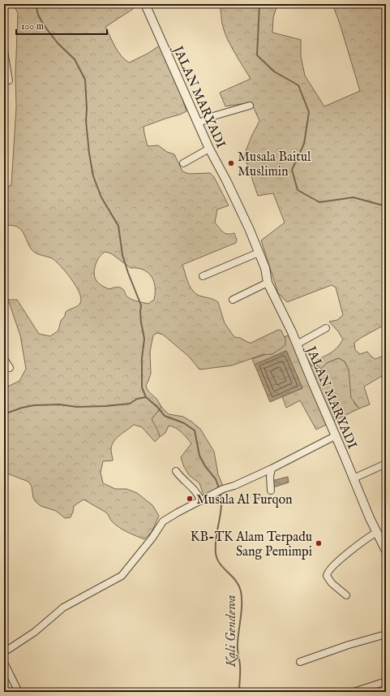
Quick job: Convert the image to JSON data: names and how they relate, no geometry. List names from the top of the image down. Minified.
{"streets":{"street":["JALAN MARYADI"]},"water":["Kali Gendewa"],"places":["Musala Baitul Muslimin","Musala Al Furqon","KB-TK Alam Terpadu Sang Pemimpi"],"scale_bar":"100 m"}
